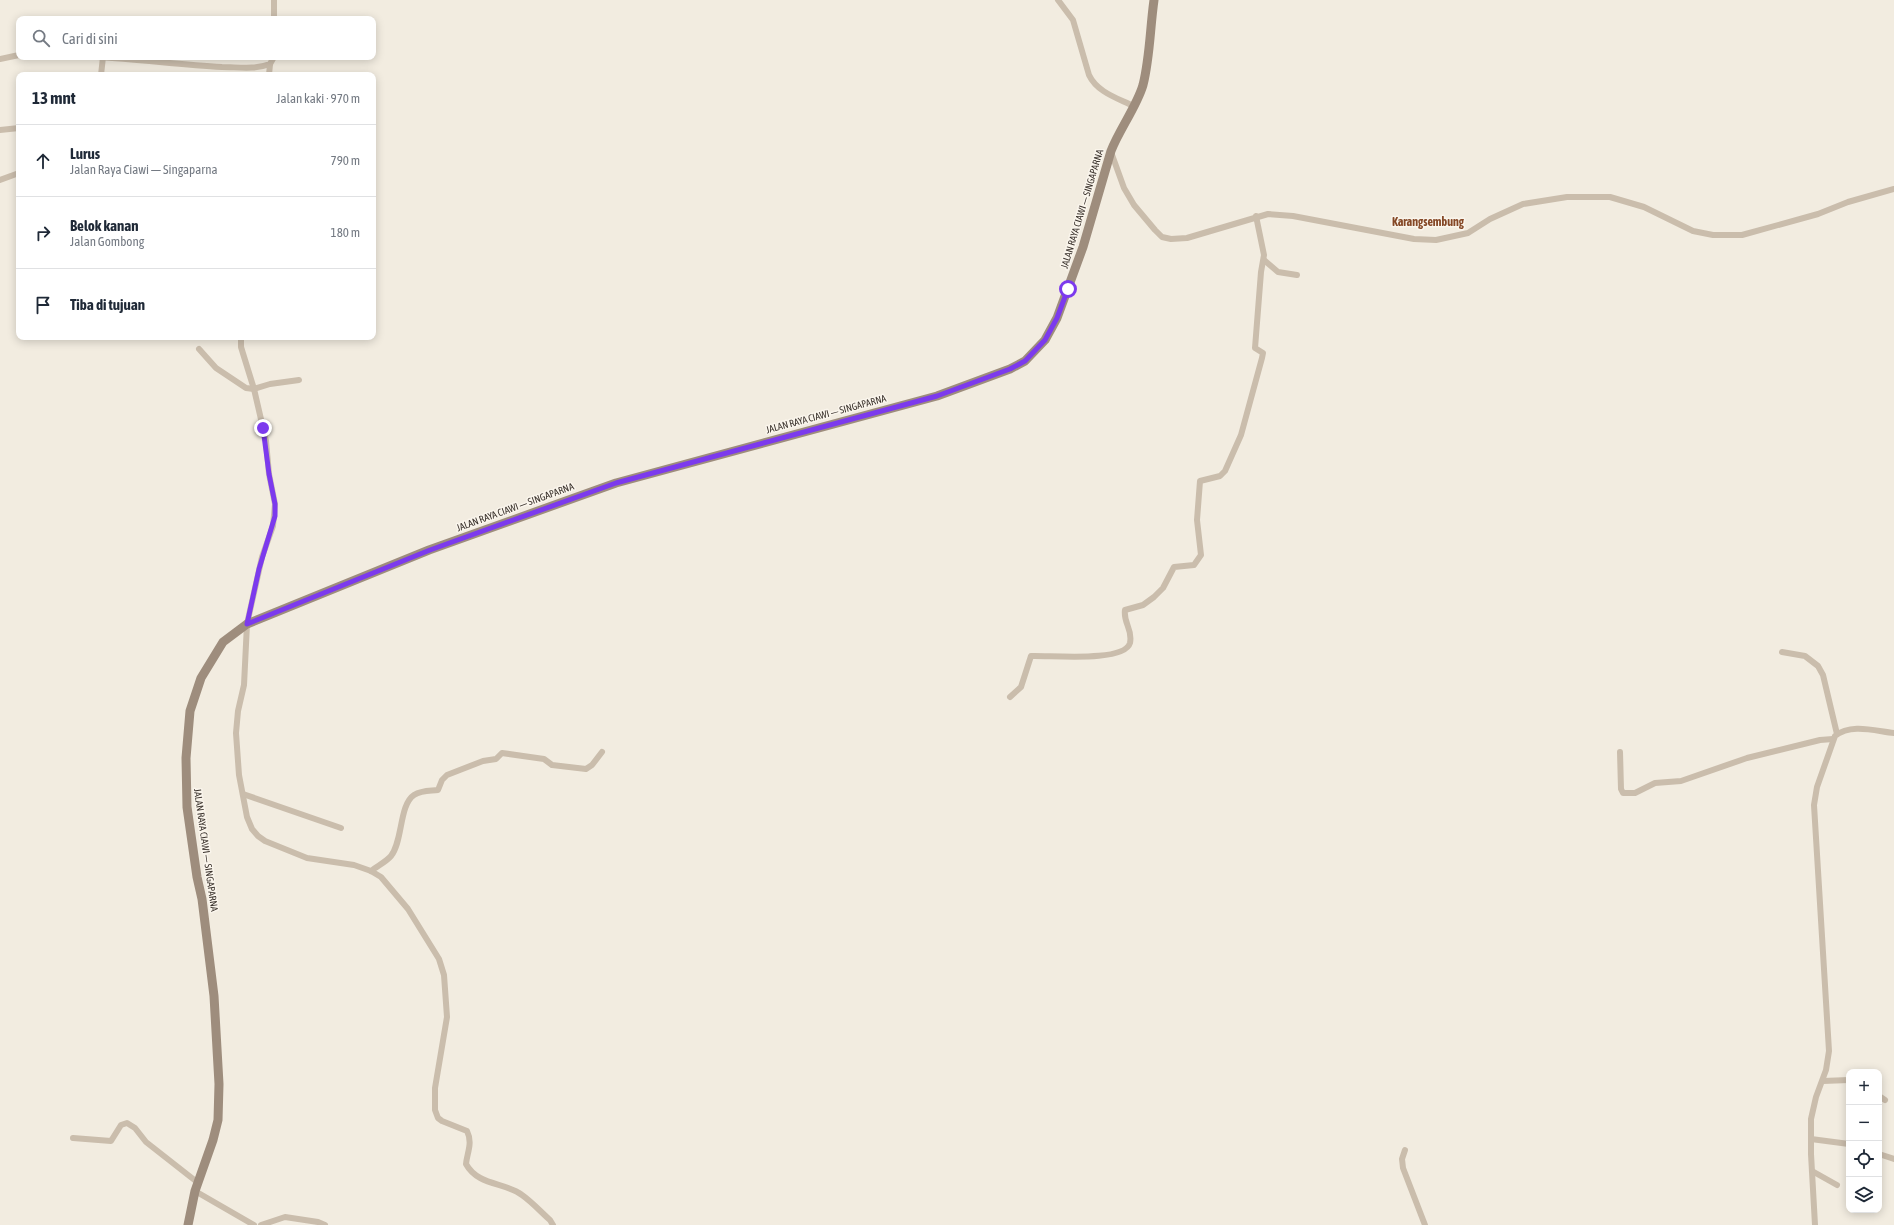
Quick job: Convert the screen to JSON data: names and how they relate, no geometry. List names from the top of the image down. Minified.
{"streets":{"main road":["JALAN RAYA CIAWI — SINGAPARNA"]},"districts":["Karangsembung"],"page":{"search":"Cari di sini","heading":["13 mnt","Jalan kaki · 970 m"],"list":[["Lurus","Jalan Raya Ciawi — Singaparna","790 m"],["Belok kanan","Jalan Gombong","180 m"],"Tiba di tujuan"],"map_buttons":["+","−"]}}
